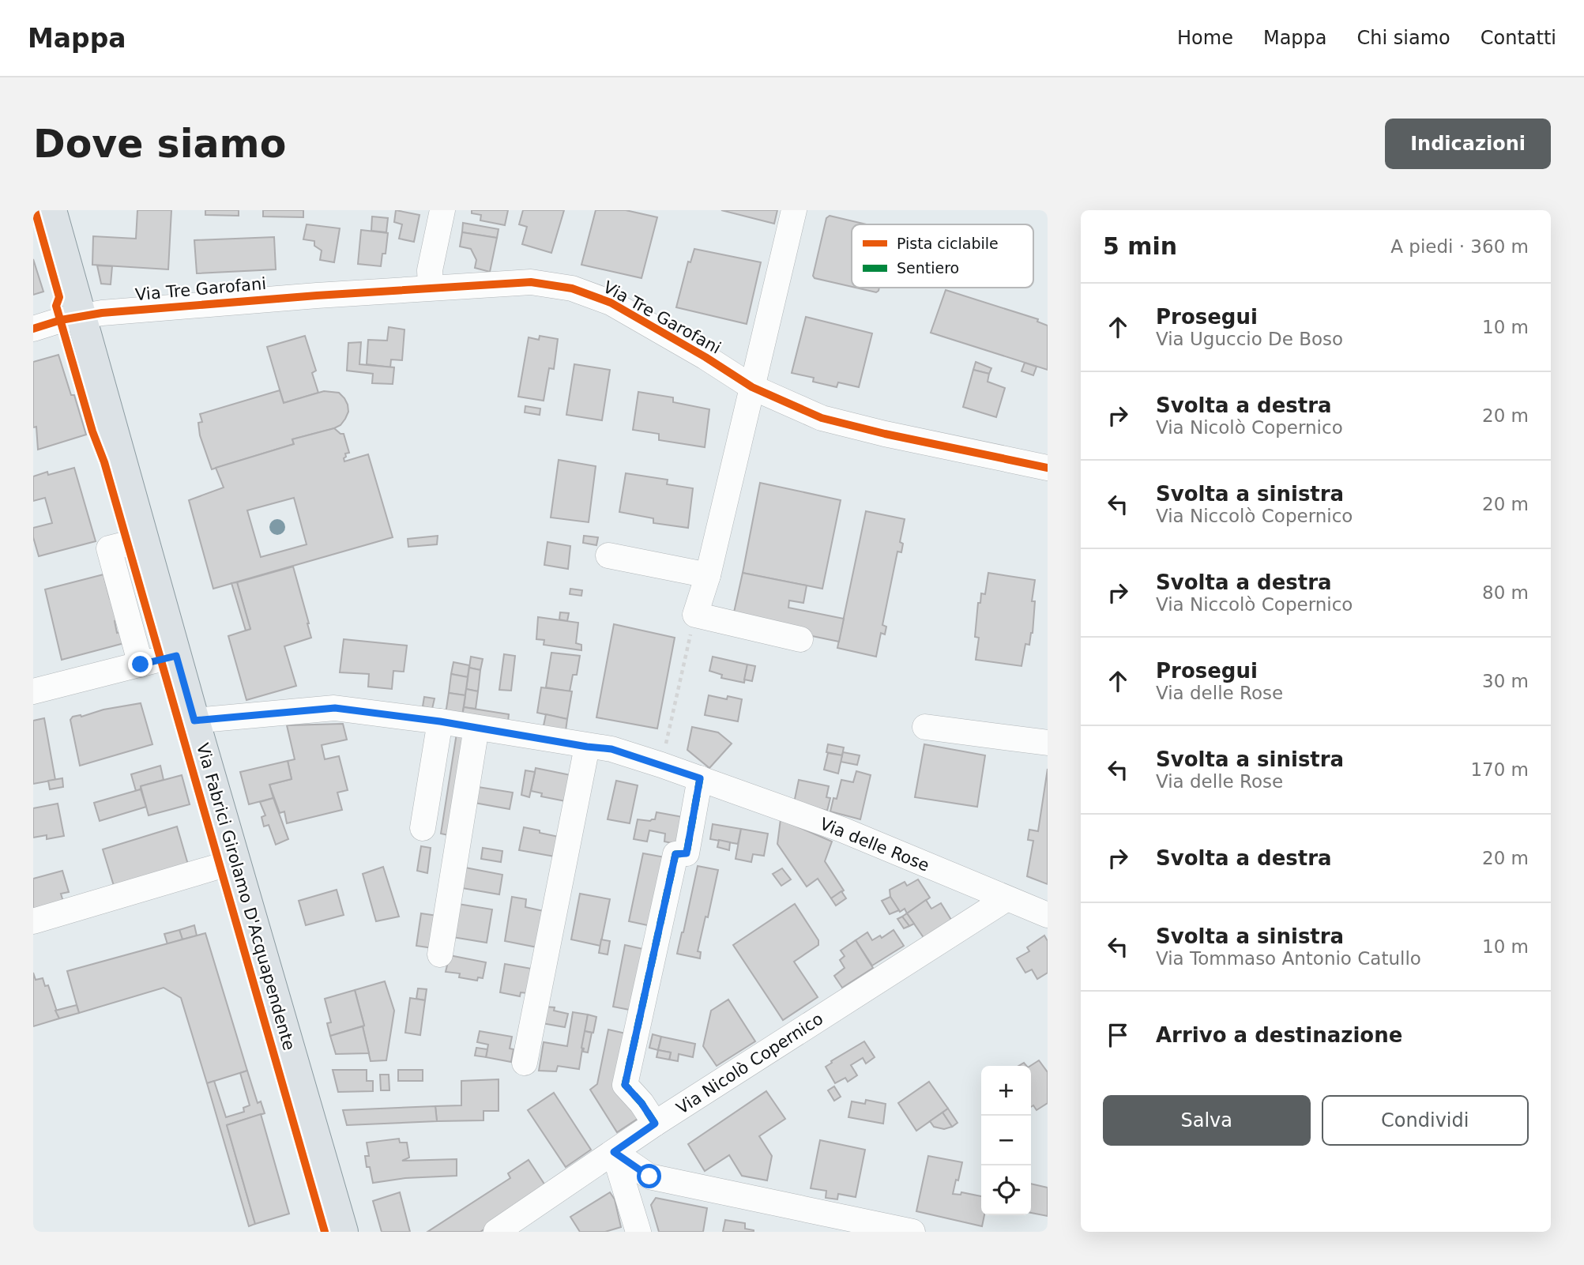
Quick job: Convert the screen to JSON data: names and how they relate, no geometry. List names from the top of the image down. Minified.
{"streets":{"main road":["Via Fabrici Girolamo D'Acquapendente"],"street":["Via Tre Garofani","Via delle Rose","Via Nicolò Copernico"]},"crossings":[["Via Tre Garofani","Via Fabrici Girolamo D'Acquapendente"],["Via delle Rose","Via Fabrici Girolamo D'Acquapendente"],["Via delle Rose","Via Nicolò Copernico"]],"legend":["Pista ciclabile","Sentiero"],"page":{"header":"Mappa","nav":["Home","Mappa","Chi siamo","Contatti"],"buttons":["Indicazioni",["Salva","Condividi"]],"title":"Dove siamo","heading":["5 min","A piedi · 360 m"],"list":[["Prosegui","Via Uguccio De Boso","10 m"],["Svolta a destra","Via Nicolò Copernico","20 m"],["Svolta a sinistra","Via Niccolò Copernico","20 m"],["Svolta a destra","Via Niccolò Copernico","80 m"],["Prosegui","Via delle Rose","30 m"],["Svolta a sinistra","Via delle Rose","170 m"],["Svolta a destra","20 m"],["Svolta a sinistra","Via Tommaso Antonio Catullo","10 m"],"Arrivo a destinazione"],"map_buttons":["+","−"]}}
